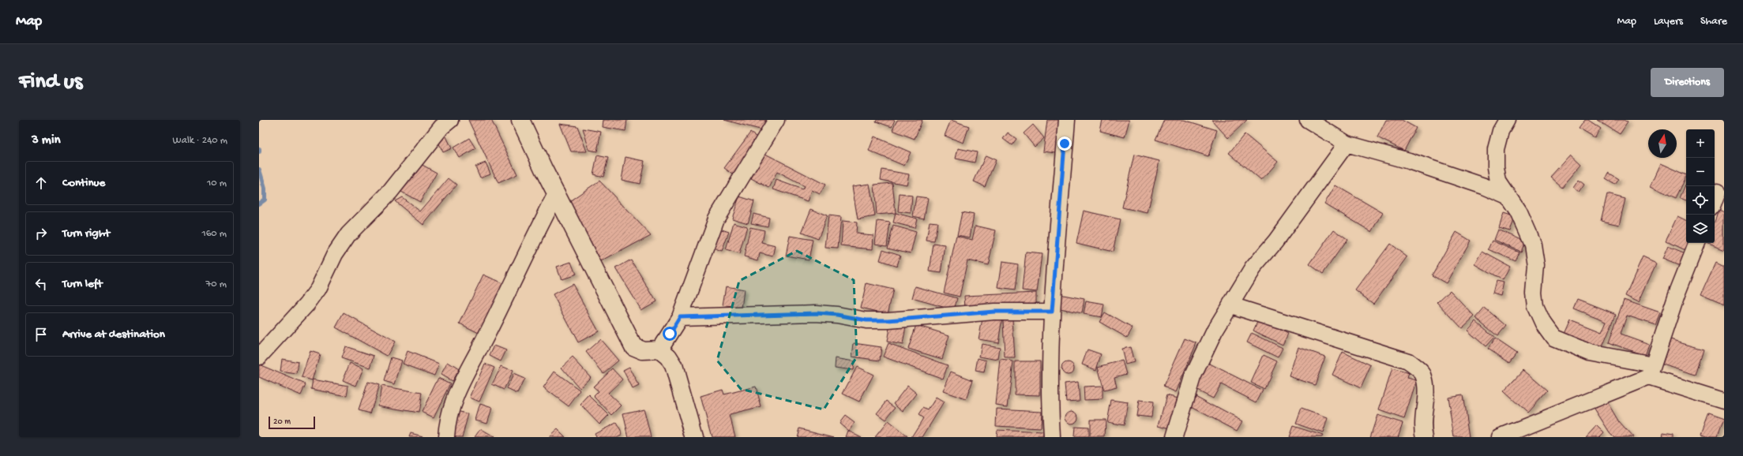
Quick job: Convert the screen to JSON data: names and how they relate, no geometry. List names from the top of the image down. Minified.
{"scale_bar":"20 m","north":"top","page":{"header":"Map","nav":["Map","Layers","Share"],"buttons":"Directions","title":"Find us","heading":["3 min","Walk · 240 m"],"map_buttons":["+","−"],"list":[["Continue","10 m"],["Turn right","160 m"],["Turn left","70 m"],"Arrive at destination"],"scale":"20 m"}}
